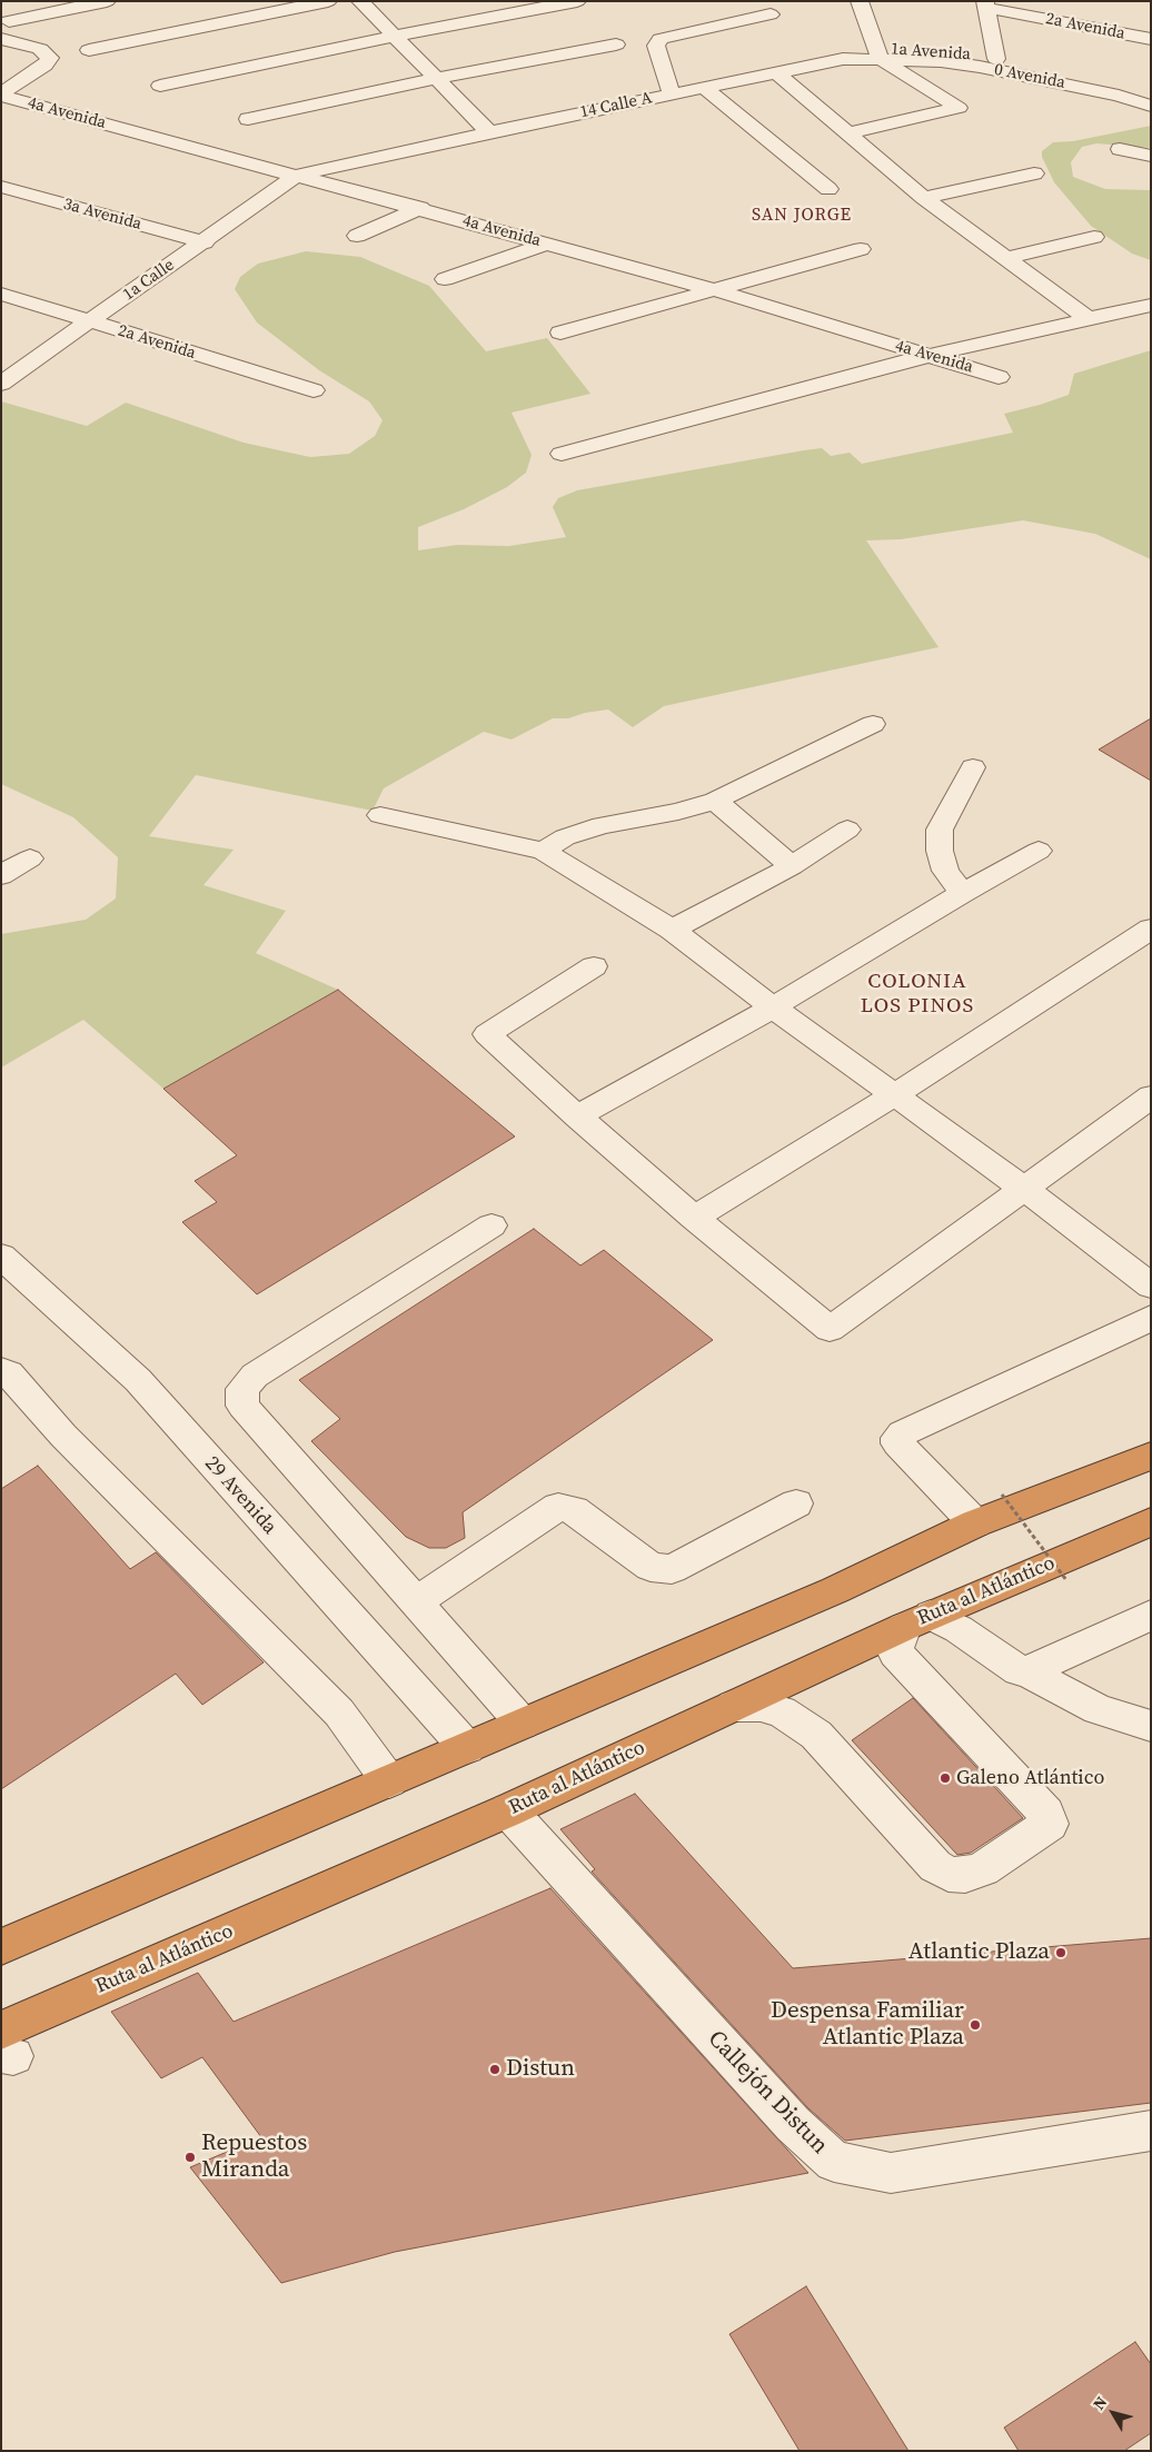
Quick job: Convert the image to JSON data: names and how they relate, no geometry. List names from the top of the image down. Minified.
{"streets":{"highway":["Ruta al Atlántico"],"street":["2a Avenida","1a Avenida","0 Avenida","14 Calle A","4a Avenida","3a Avenida","1a Calle","29 Avenida","Callejón Distun"]},"crossings":[["2a Avenida","1a Calle"],["1a Avenida","0 Avenida"],["1a Avenida","14 Calle A"],["0 Avenida","14 Calle A"],["14 Calle A","4a Avenida"],["14 Calle A","1a Calle"],["4a Avenida","1a Calle"],["3a Avenida","1a Calle"],["Ruta al Atlántico","Callejón Distun"]],"districts":["SAN JORGE","COLONIA LOS PINOS"],"places":["Galeno Atlántico","Atlantic Plaza","Despensa Familiar Atlantic Plaza","Distun","Repuestos Miranda"],"north":"top left"}
